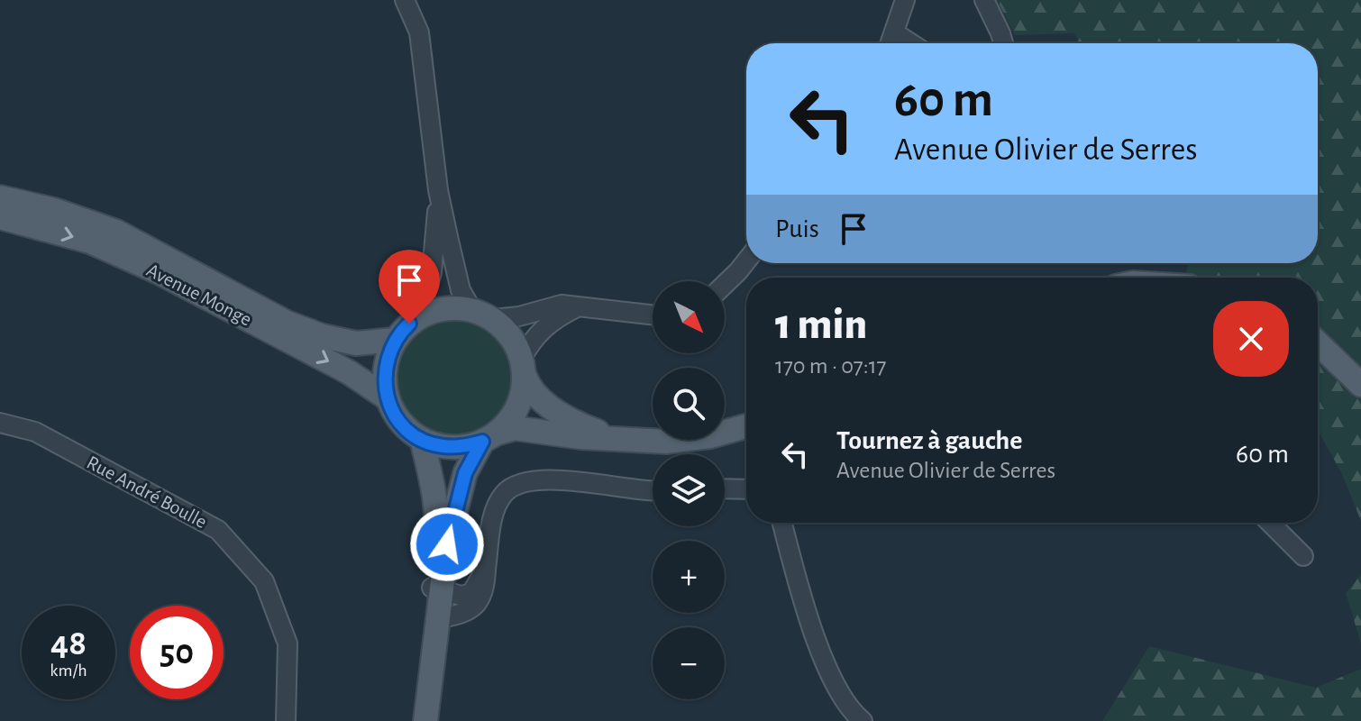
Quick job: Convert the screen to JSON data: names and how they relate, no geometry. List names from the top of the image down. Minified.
{"streets":{"main road":["Avenue Monge"],"street":["Rue André Boulle"]},"north":"bottom right","page":{"turn":["60 m","Avenue Olivier de Serres"],"then":"Puis","heading":["1 min","170 m · 07:17"],"map_buttons":["+","−"],"list":[{"name":"Tournez à gauche","note":"Avenue Olivier de Serres","value":"60 m"}],"speed":"48 km/h","limit":"50"}}
